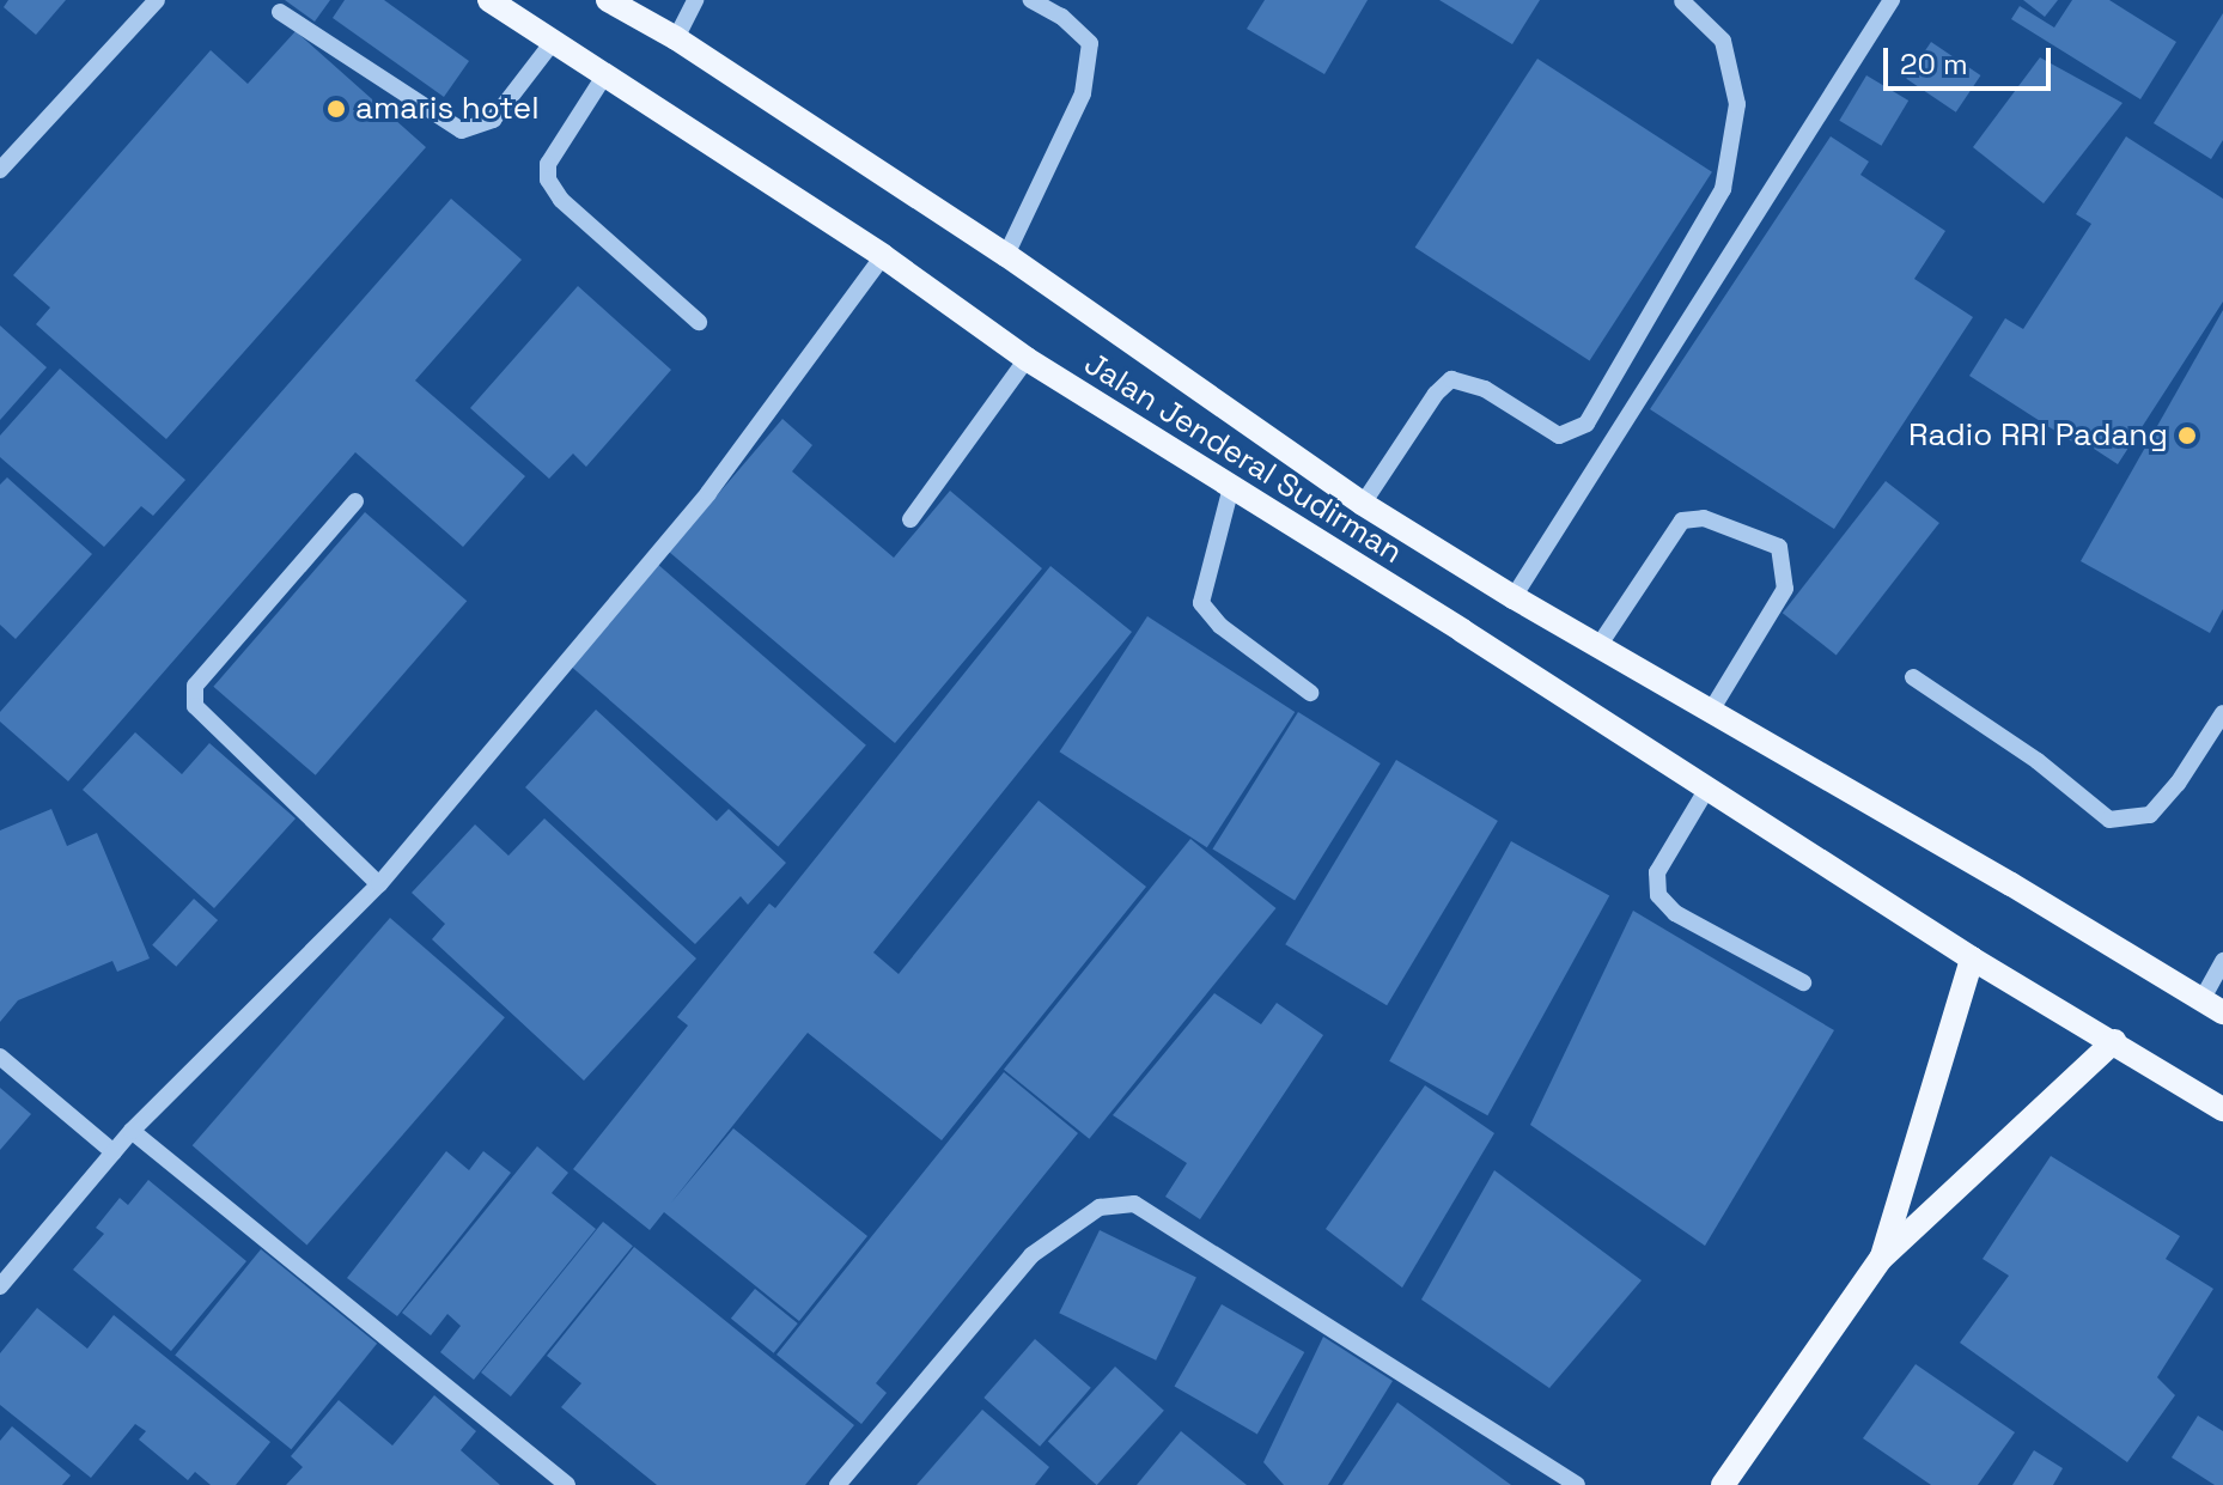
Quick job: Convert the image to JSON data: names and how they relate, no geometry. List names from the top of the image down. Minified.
{"streets":{"main road":["Jalan Jenderal Sudirman"]},"places":["amaris hotel","Radio RRI Padang"],"scale_bar":"20 m"}
